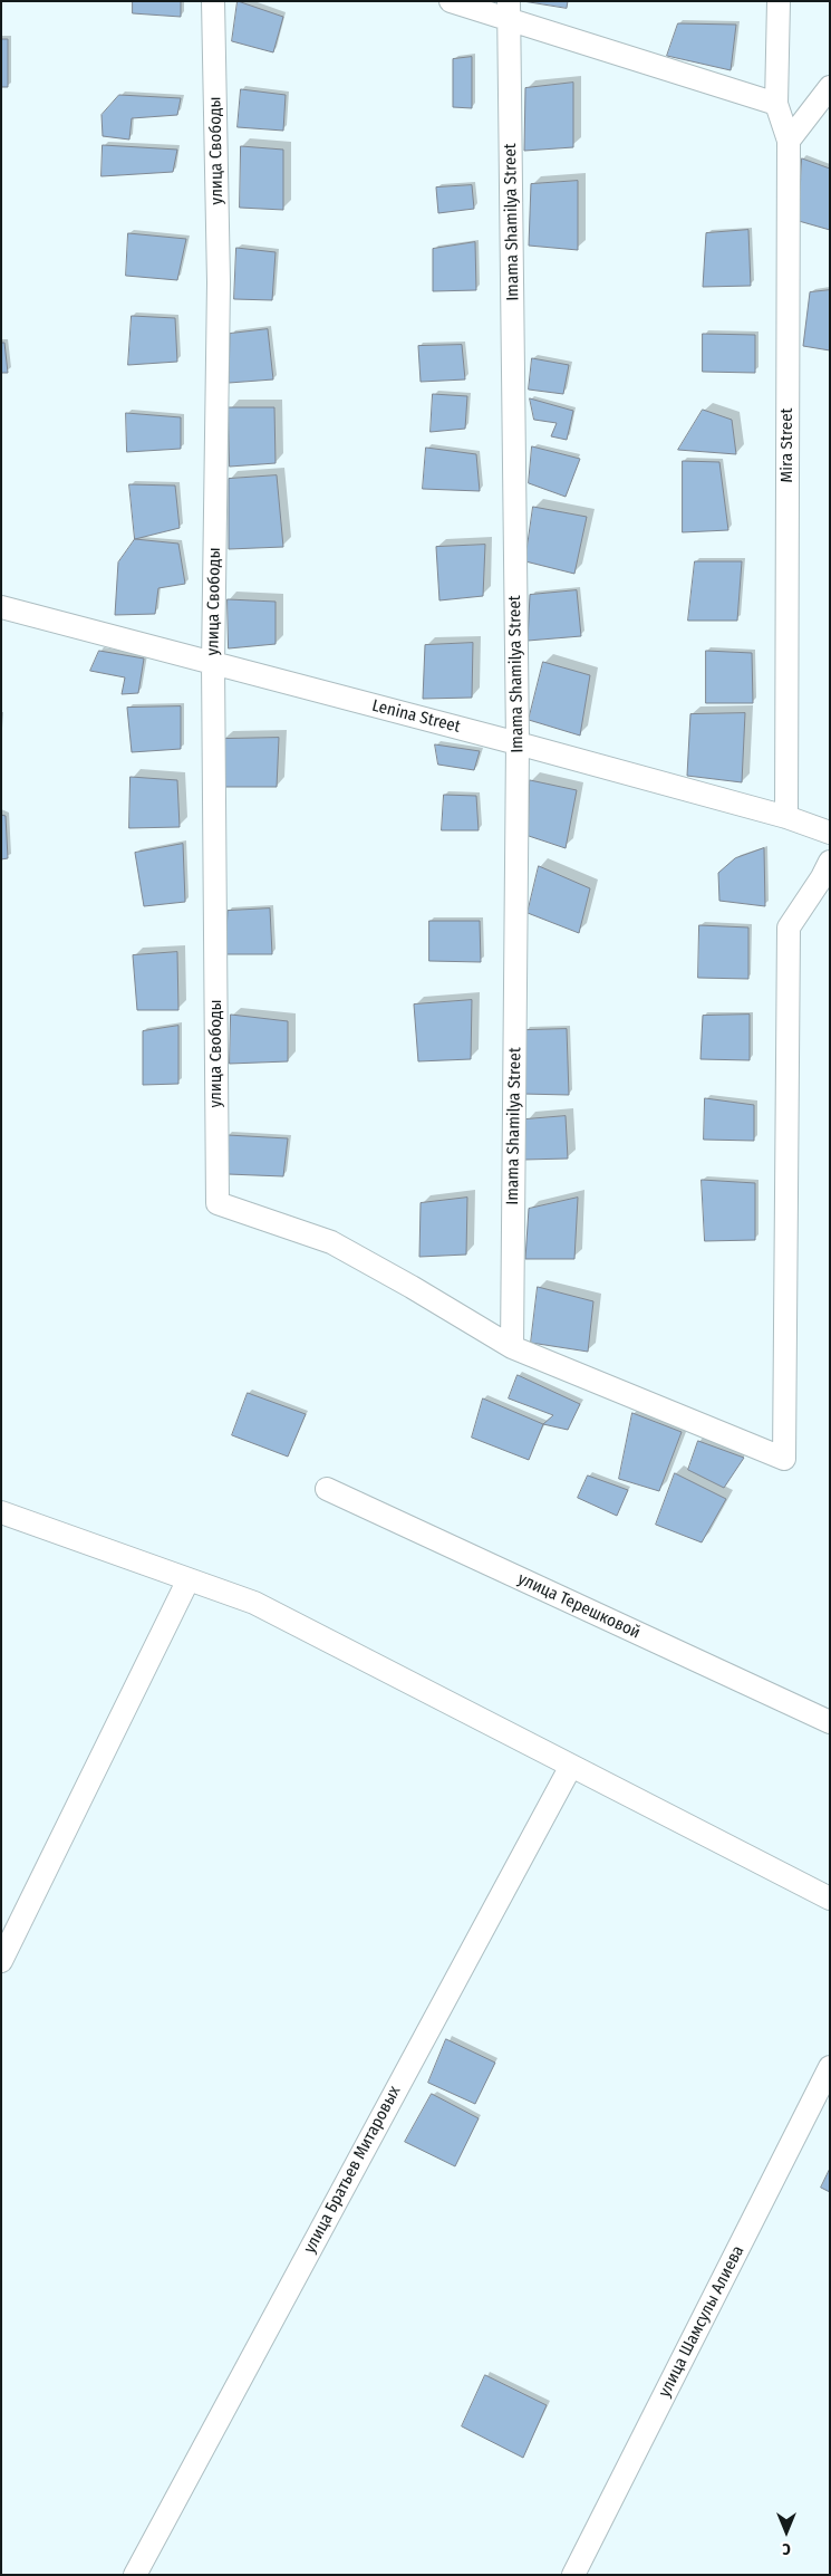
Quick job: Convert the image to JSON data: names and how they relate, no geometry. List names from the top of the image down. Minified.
{"streets":{"street":["улица Свободы","Imama Shamilya Street","Mira Street","Lenina Street","улица Терешковой","улица Братьев Митаровых","улица Шамсулы Алиева"]},"crossings":[["улица Свободы","Imama Shamilya Street"],["улица Свободы","Lenina Street"],["Imama Shamilya Street","Lenina Street"],["Mira Street","Lenina Street"]],"north":"bottom"}
